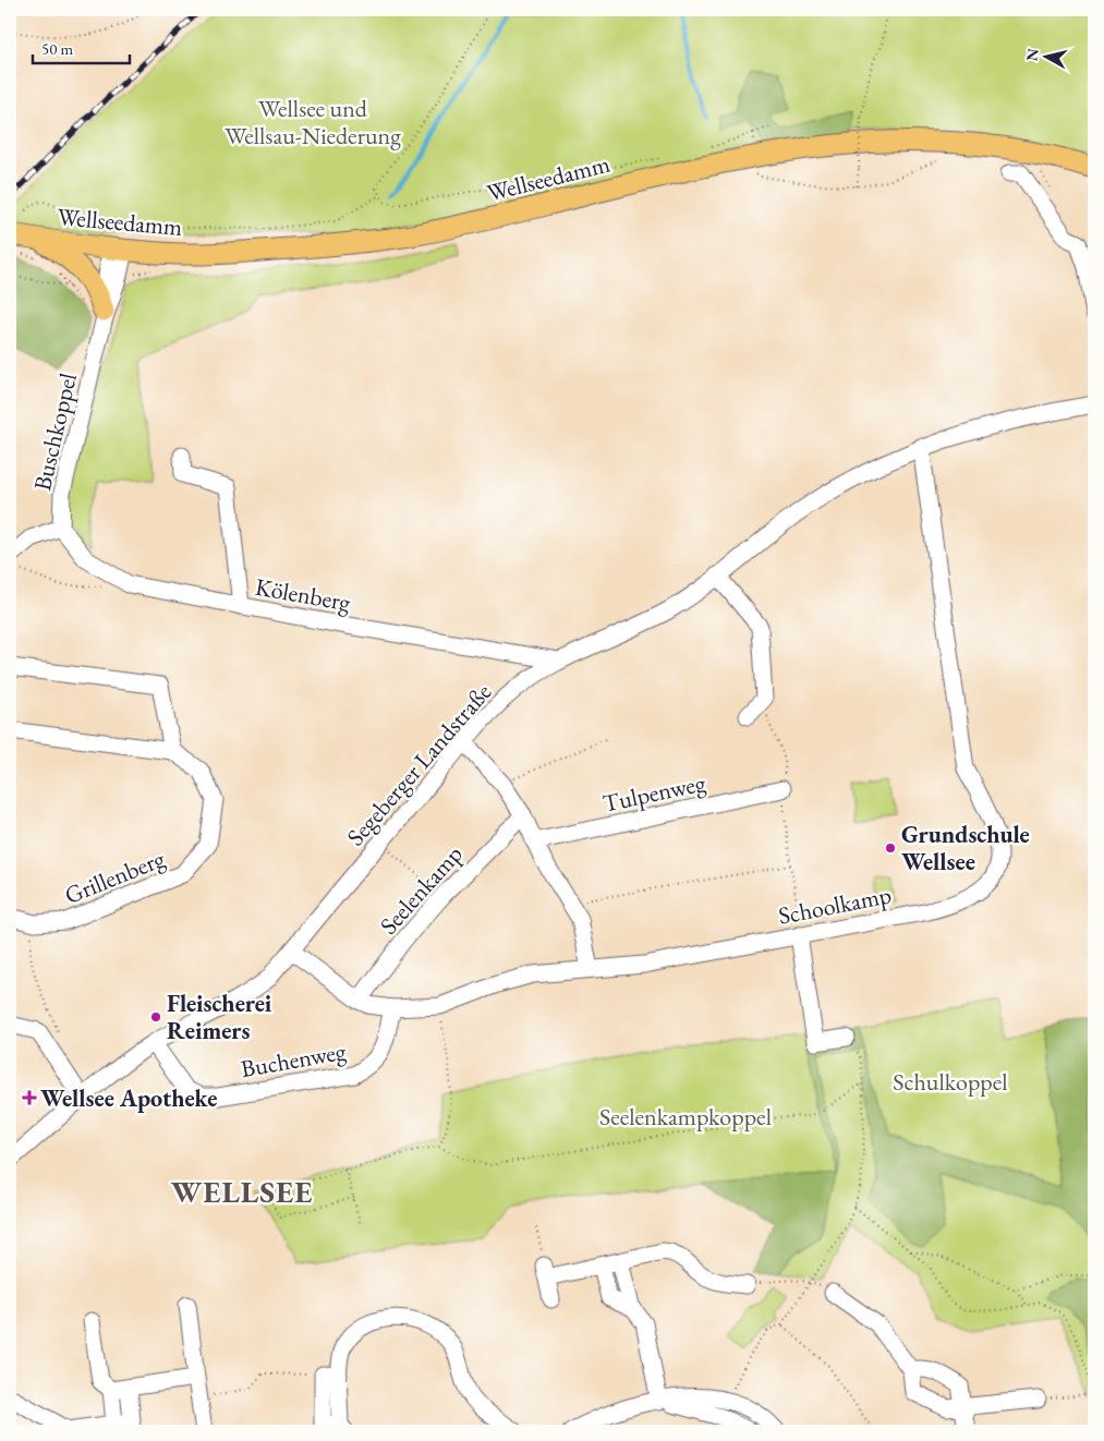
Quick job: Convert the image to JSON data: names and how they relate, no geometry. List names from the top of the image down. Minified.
{"streets":{"main road":["Wellseedamm"],"street":["Buschkoppel","Kölenberg","Segeberger Landstraße","Tulpenweg","Grillenberg","Seelenkamp","Schoolkamp","Buchenweg"]},"crossings":[["Wellseedamm","Buschkoppel"],["Buschkoppel","Kölenberg"],["Kölenberg","Segeberger Landstraße"],["Segeberger Landstraße","Schoolkamp"],["Segeberger Landstraße","Buchenweg"],["Seelenkamp","Schoolkamp"],["Schoolkamp","Buchenweg"]],"districts":["WELLSEE"],"parks":["Wellsee und Wellsau-Niederung","Schulkoppel","Seelenkampkoppel"],"places":{"other":["Grundschule Wellsee","Fleischerei Reimers"],"health":["Wellsee Apotheke"]},"scale_bar":"50 m","north":"left"}
